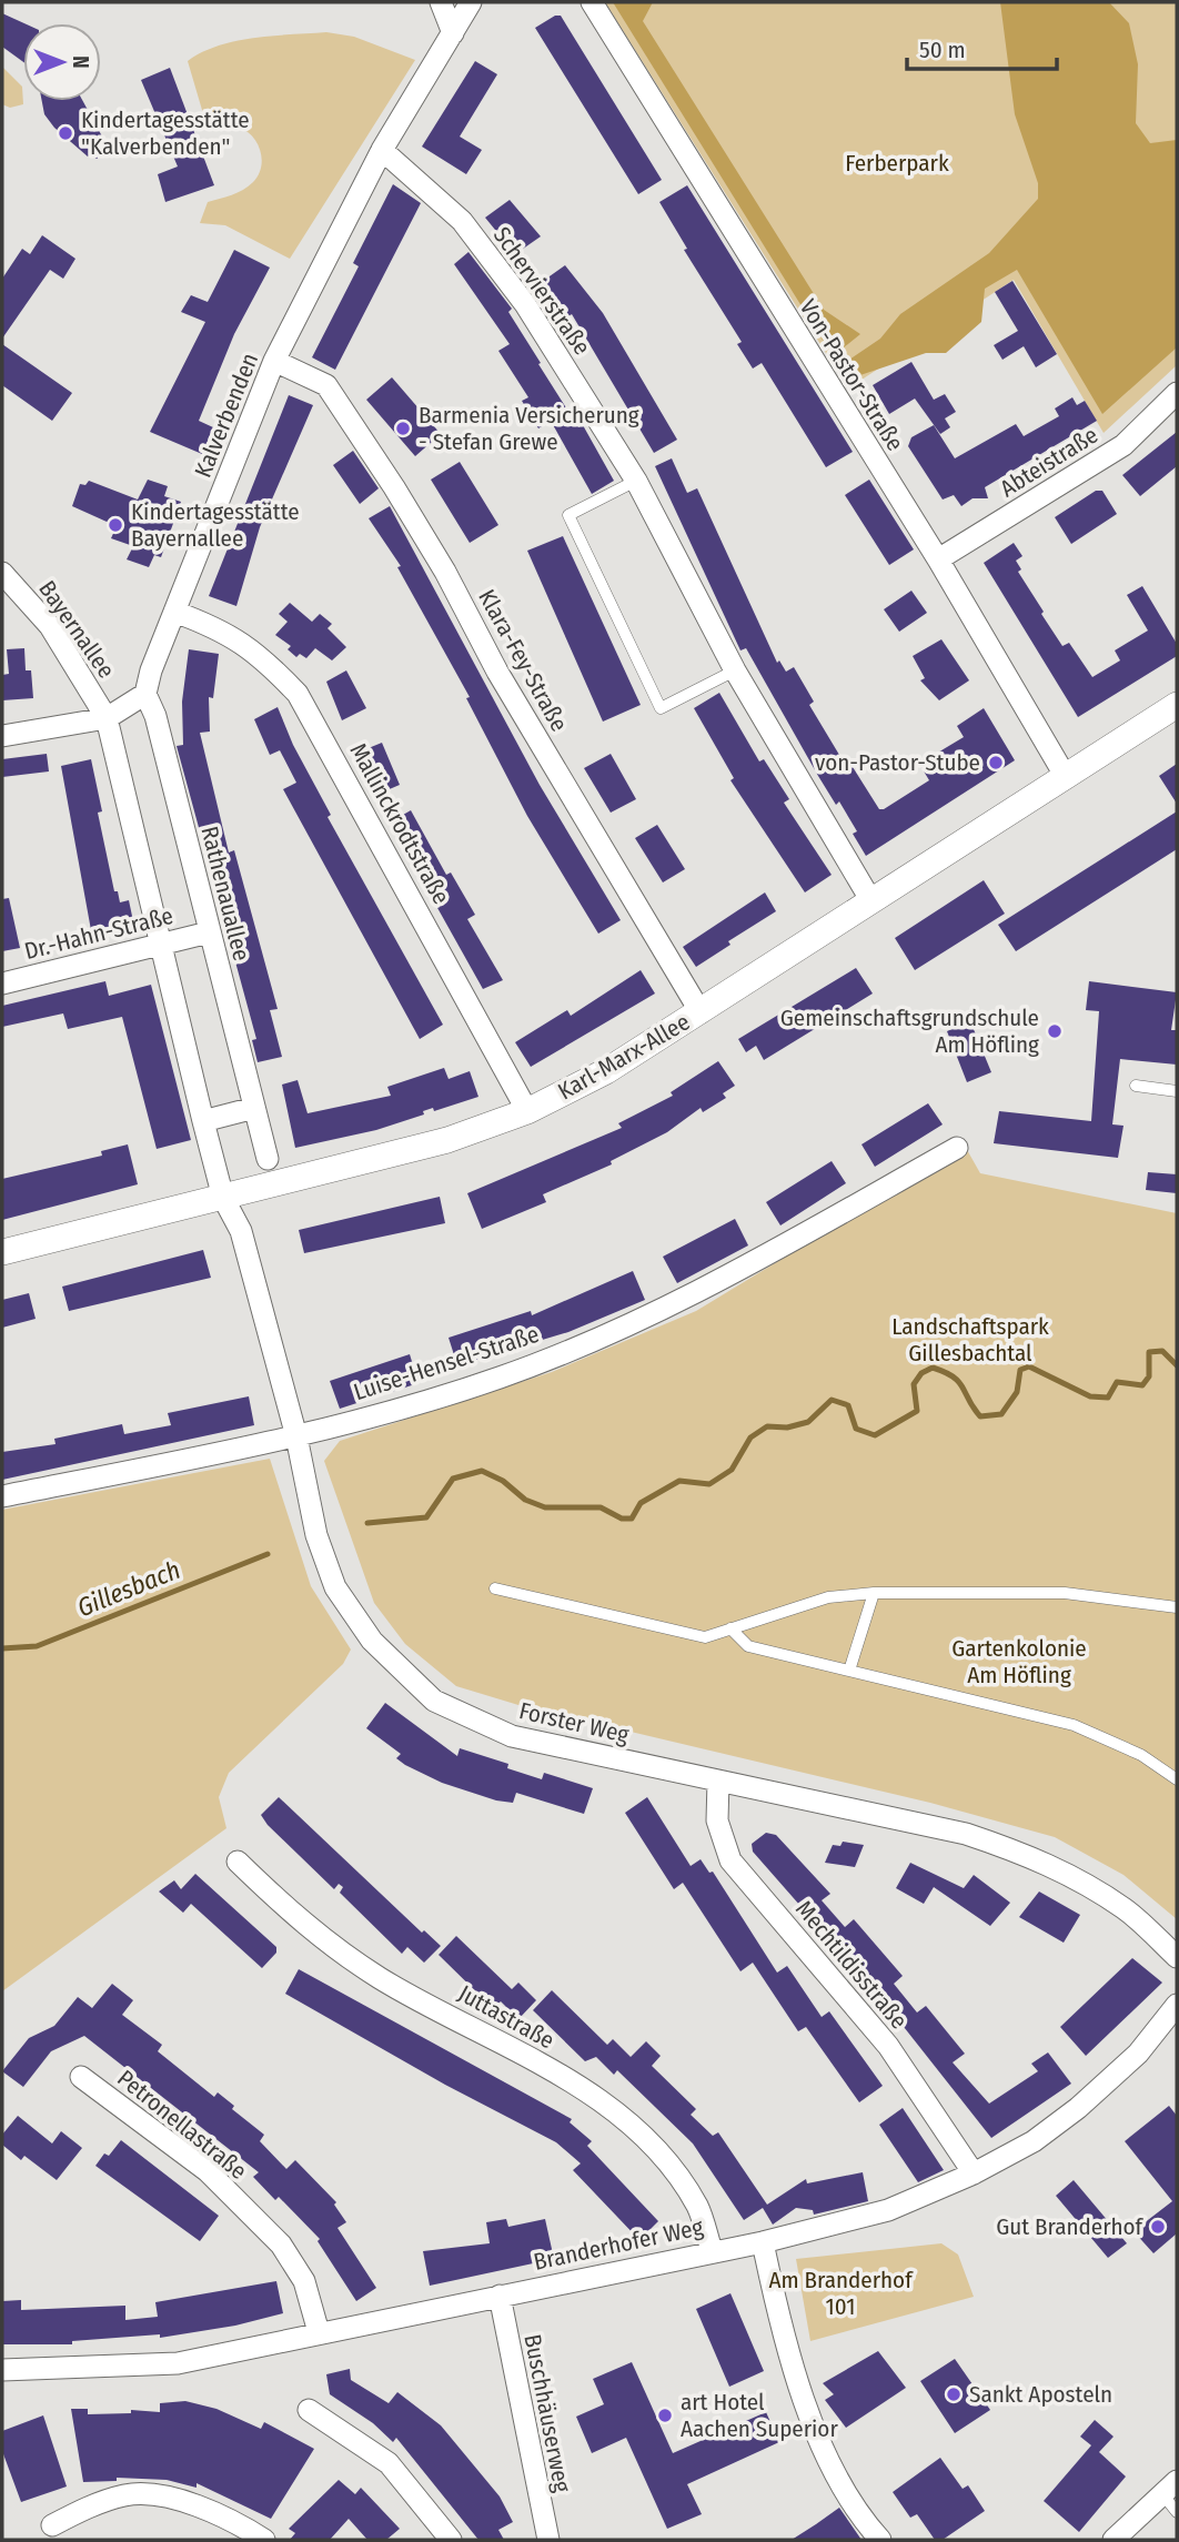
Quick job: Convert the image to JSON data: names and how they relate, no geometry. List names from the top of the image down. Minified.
{"streets":{"street":["Schervierstraße","Von-Pastor-Straße","Kalverbenden","Abteistraße","Bayernallee","Klara-Fey-Straße","Mallinckrodtstraße","Rathenauallee","Dr.-Hahn-Straße","Karl-Marx-Allee","Luise-Hensel-Straße","Forster Weg","Mechtildisstraße","Juttastraße","Petronellastraße","Branderhofer Weg","Buschhäuserweg"]},"crossings":[["Schervierstraße","Kalverbenden"],["Schervierstraße","Karl-Marx-Allee"],["Von-Pastor-Straße","Abteistraße"],["Von-Pastor-Straße","Karl-Marx-Allee"],["Kalverbenden","Klara-Fey-Straße"],["Kalverbenden","Mallinckrodtstraße"],["Kalverbenden","Rathenauallee"],["Klara-Fey-Straße","Karl-Marx-Allee"],["Mallinckrodtstraße","Karl-Marx-Allee"],["Rathenauallee","Dr.-Hahn-Straße"],["Karl-Marx-Allee","Forster Weg"],["Luise-Hensel-Straße","Forster Weg"],["Forster Weg","Mechtildisstraße"],["Mechtildisstraße","Branderhofer Weg"],["Juttastraße","Branderhofer Weg"],["Petronellastraße","Branderhofer Weg"],["Branderhofer Weg","Buschhäuserweg"]],"water":["Gillesbach"],"parks":["Ferberpark","Landschaftspark Gillesbachtal","Gartenkolonie Am Höfling","Am Branderhof 101"],"places":["Kindertagesstätte \"Kalverbenden\"","Barmenia Versicherung - Stefan Grewe","Kindertagesstätte Bayernallee","von-Pastor-Stube","Gemeinschaftsgrundschule Am Höfling","Gut Branderhof","Sankt Aposteln","art Hotel Aachen Superior"],"scale_bar":"50 m","north":"right"}
